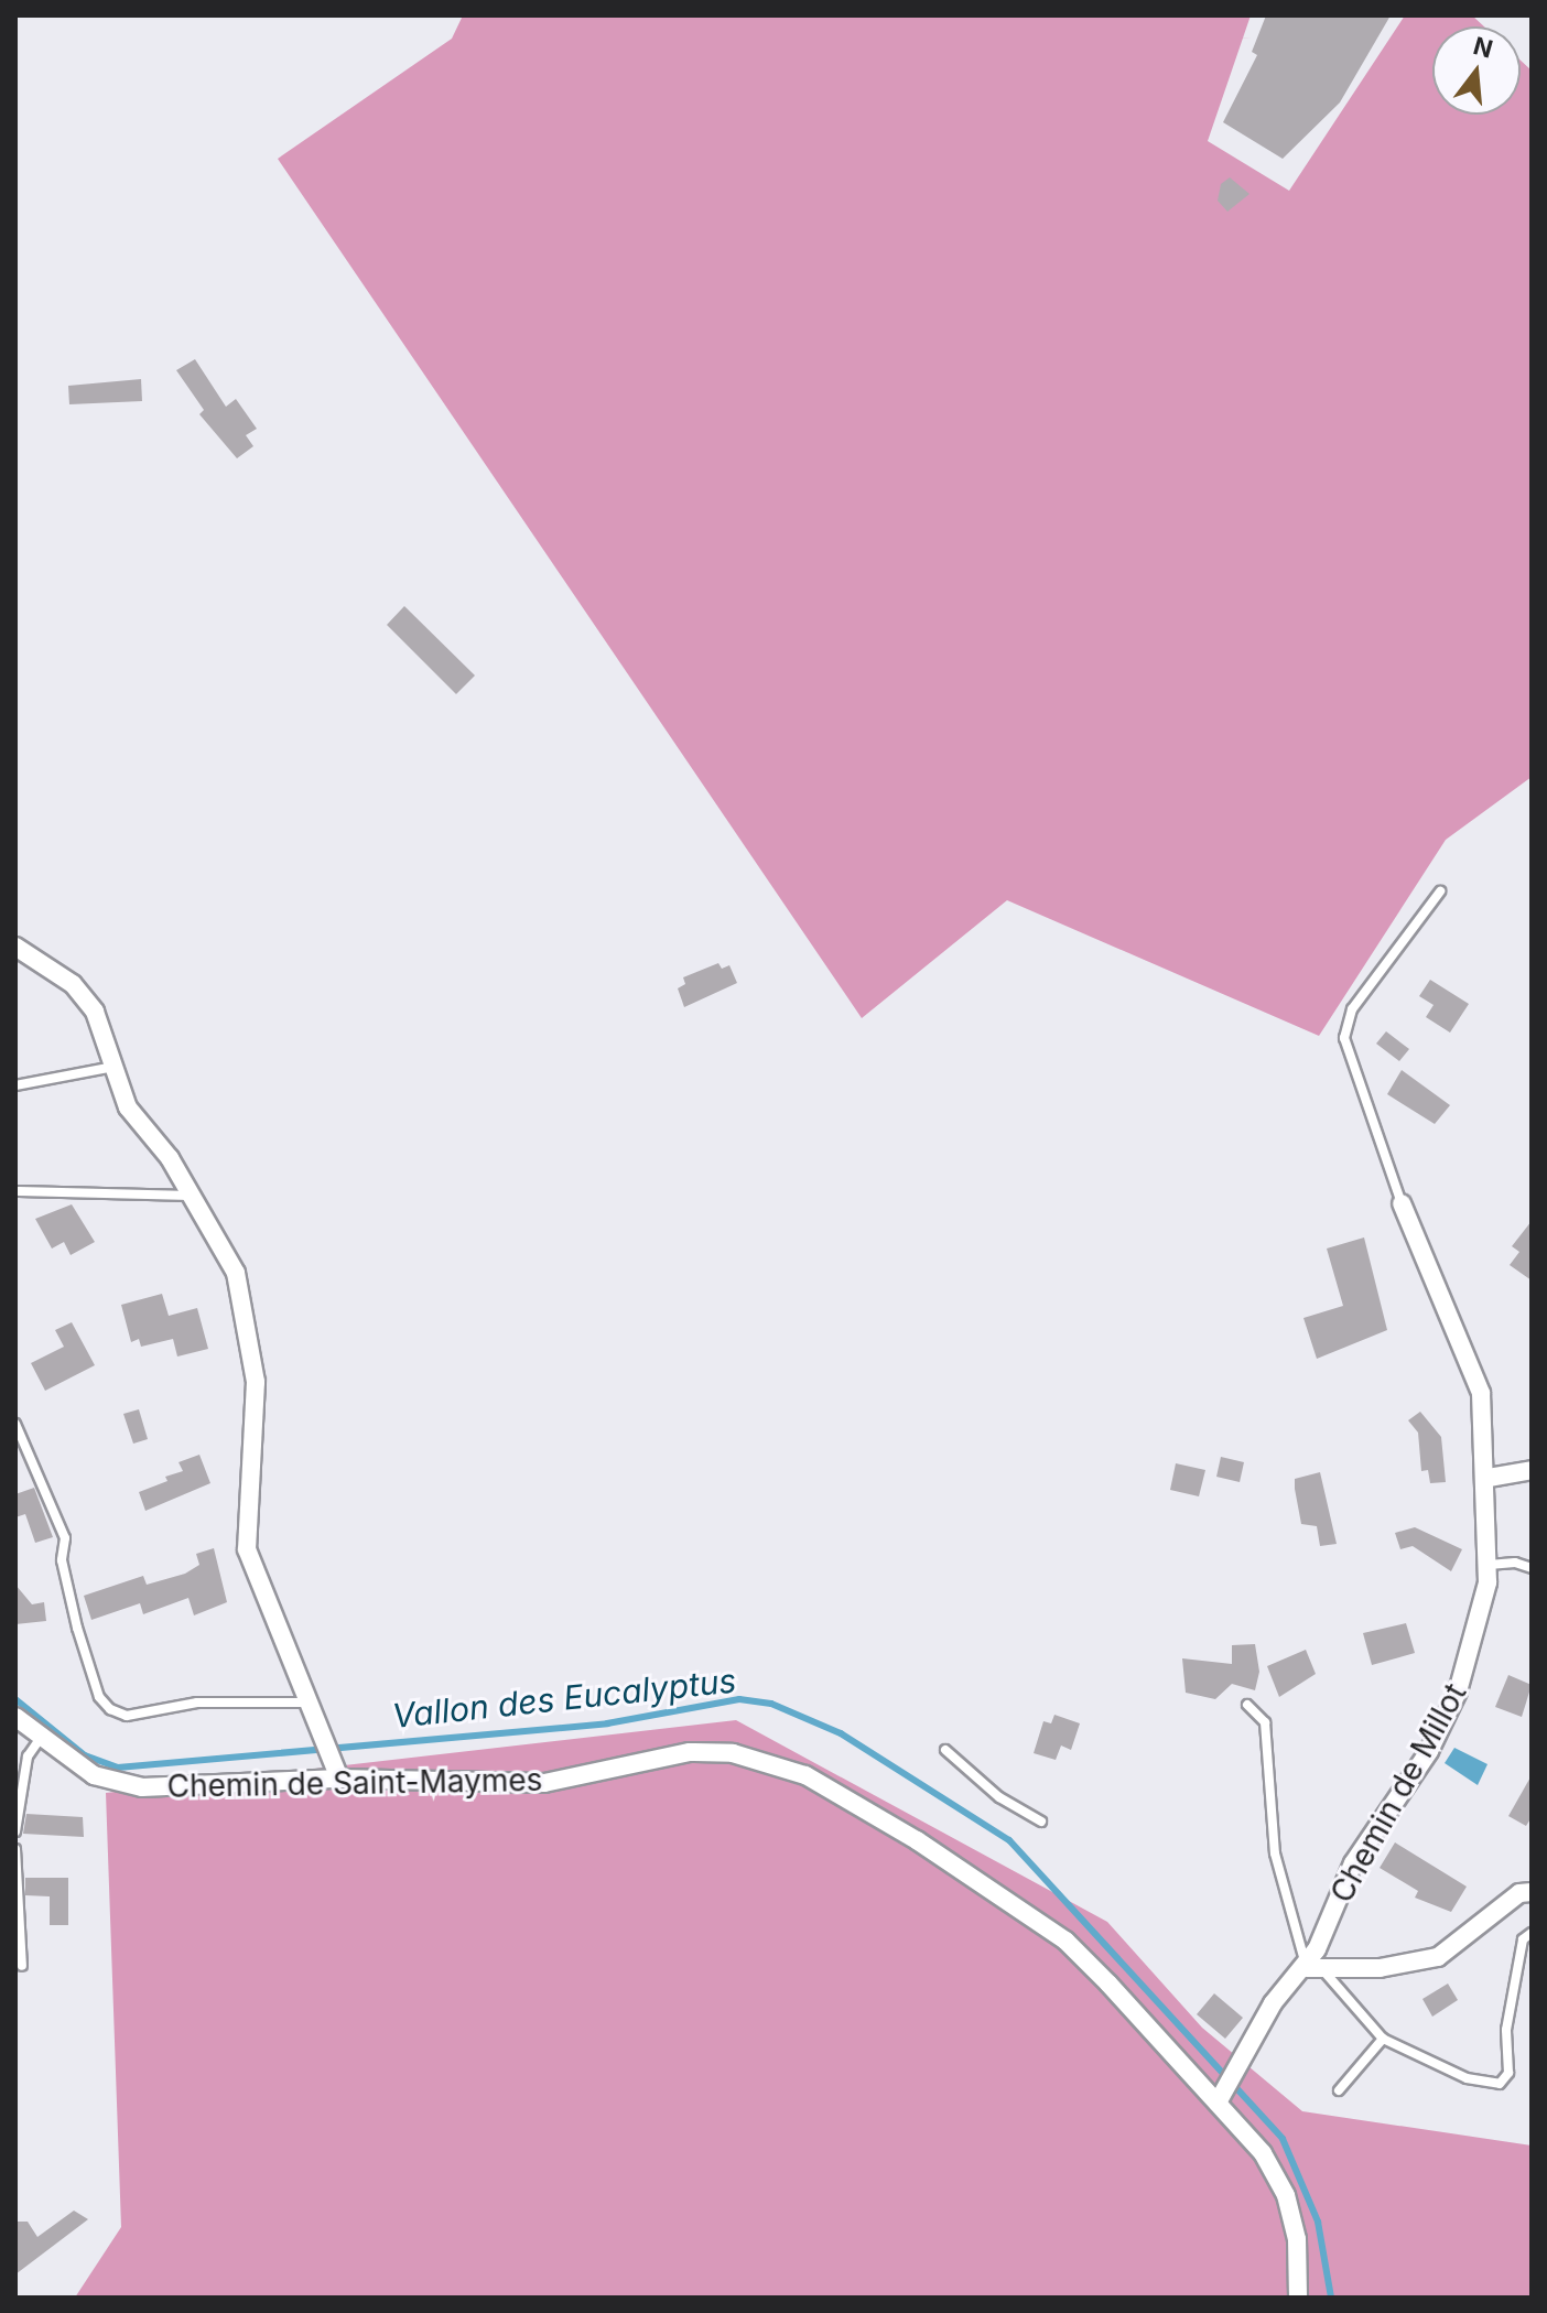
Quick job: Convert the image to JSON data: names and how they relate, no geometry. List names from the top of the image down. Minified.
{"streets":{"street":["Chemin de Saint-Maymes","Chemin de Millot"]},"crossings":[["Chemin de Saint-Maymes","Chemin de Millot"]],"water":["Vallon des Eucalyptus"],"north":"top"}
